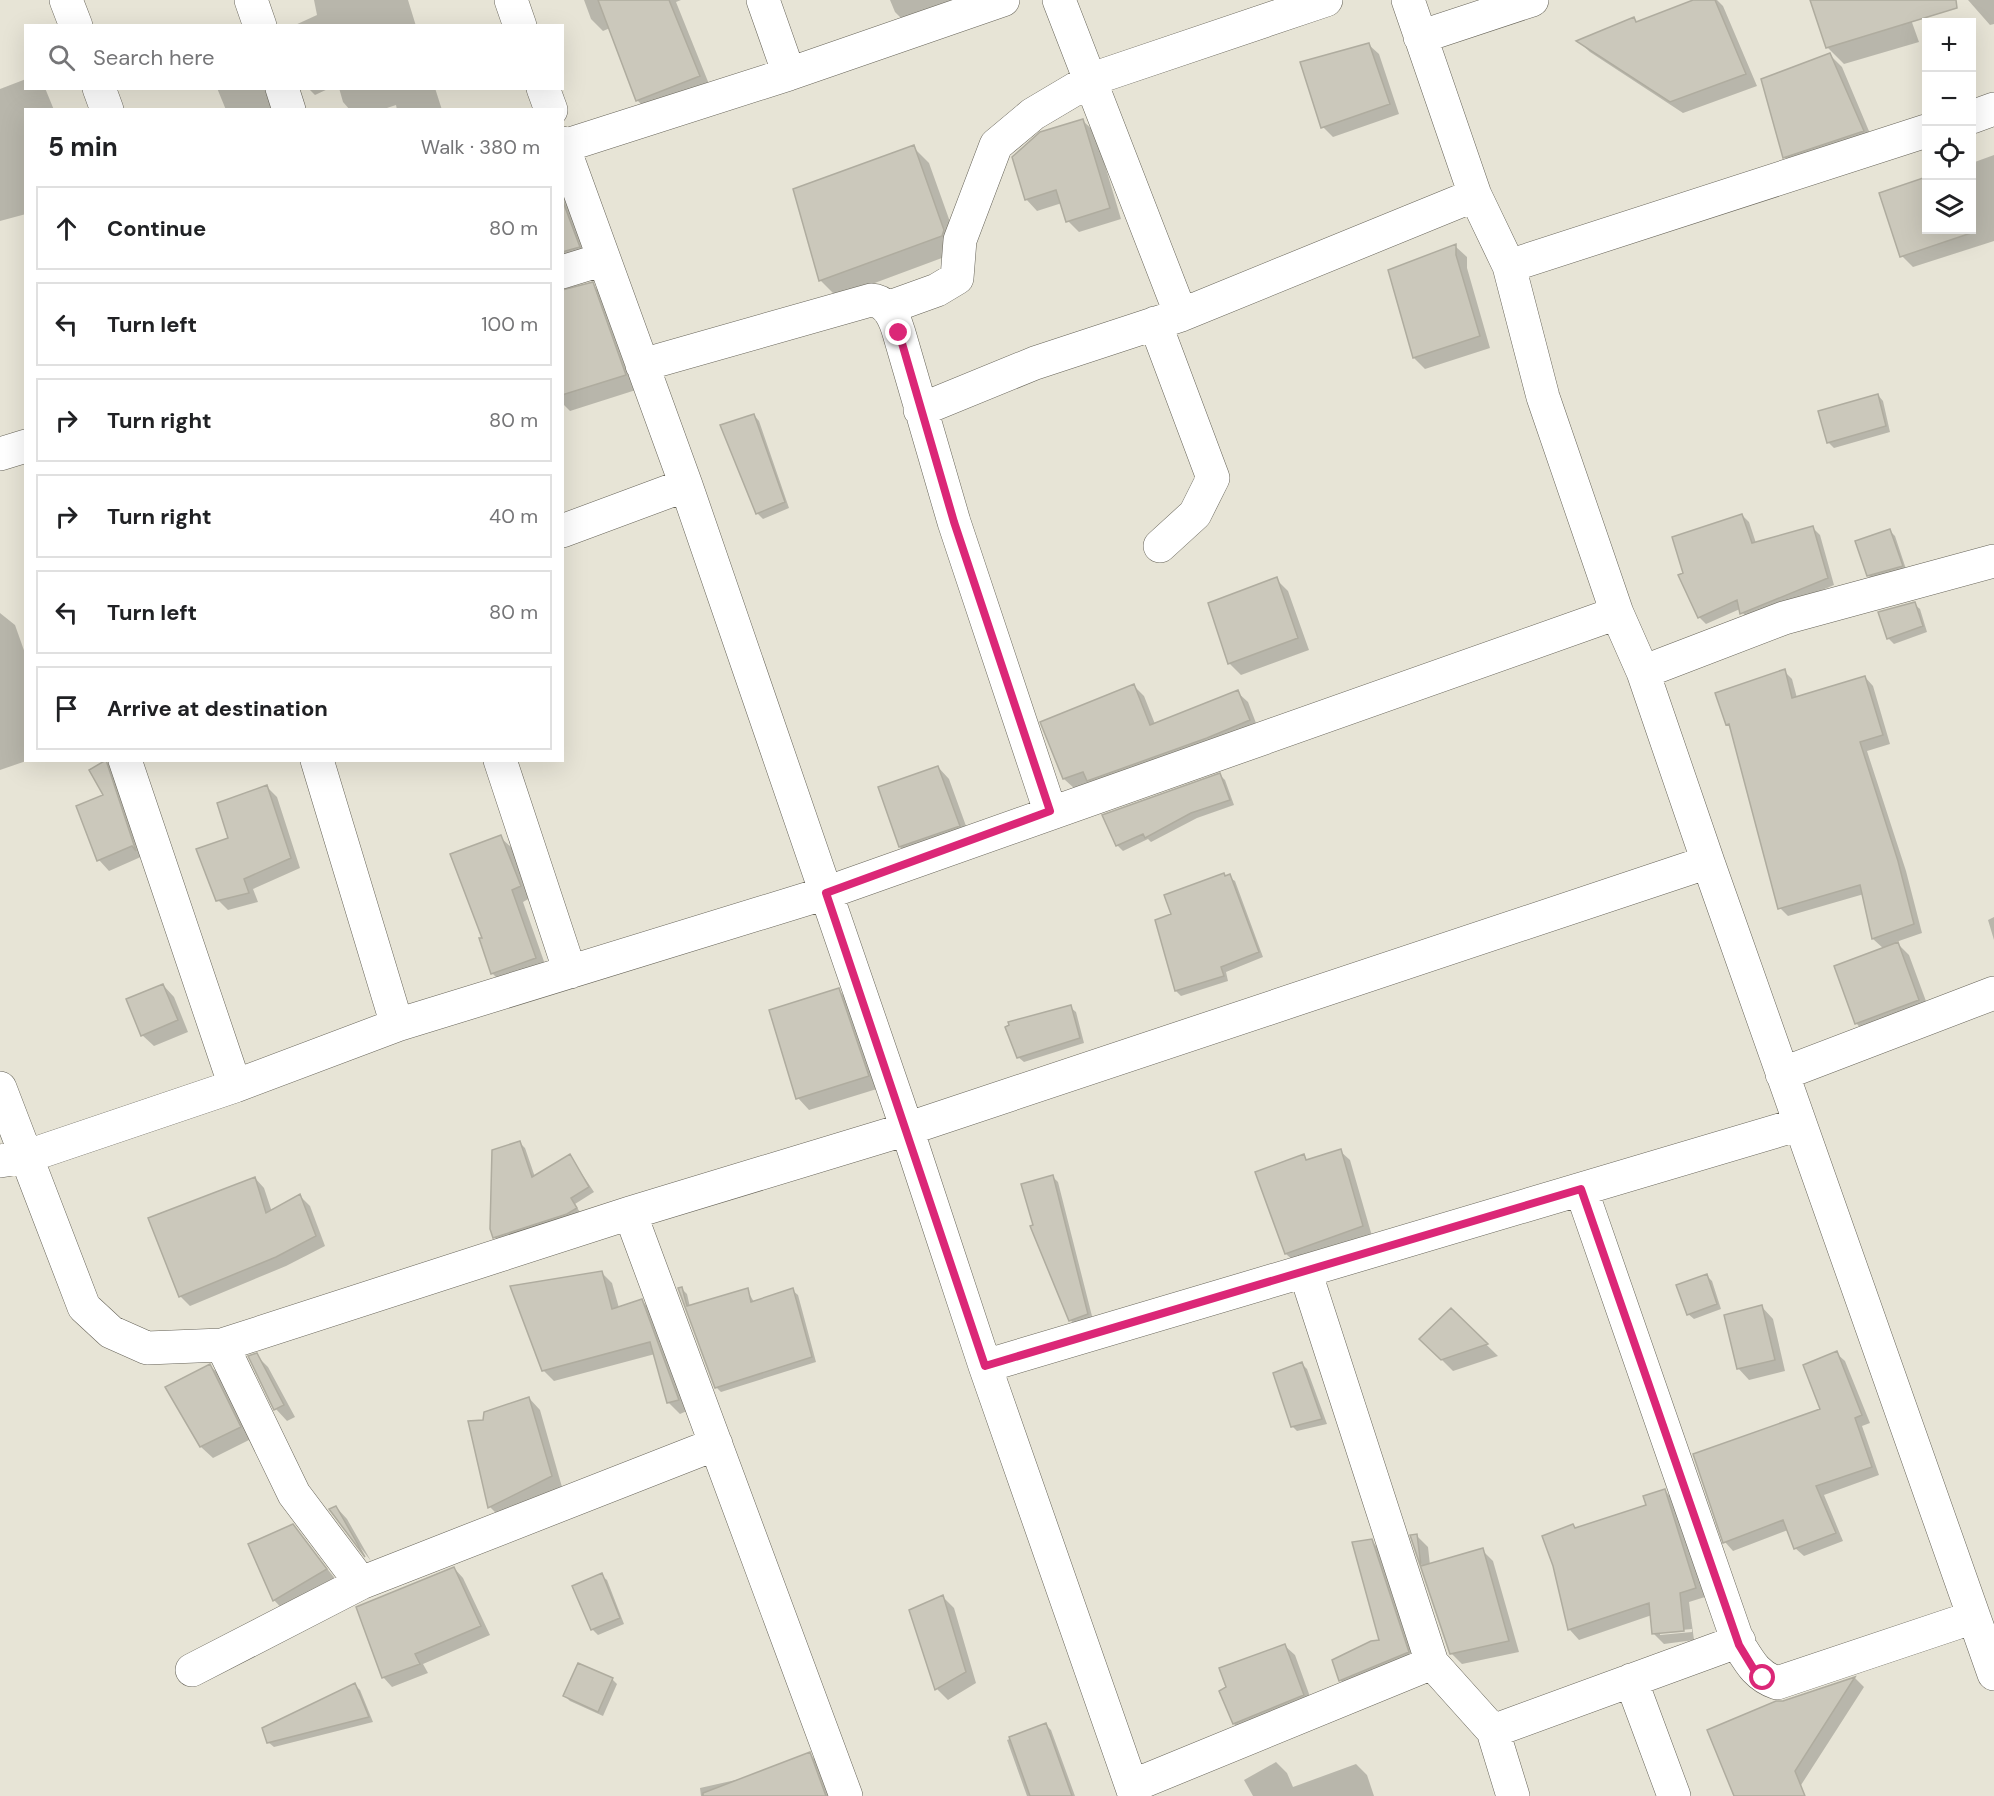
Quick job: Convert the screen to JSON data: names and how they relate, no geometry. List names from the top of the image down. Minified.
{"page":{"map_buttons":["+","−"],"search":"Search here","heading":["5 min","Walk · 380 m"],"list":[["Continue","80 m"],["Turn left","100 m"],["Turn right","80 m"],["Turn right","40 m"],["Turn left","80 m"],"Arrive at destination"]}}
